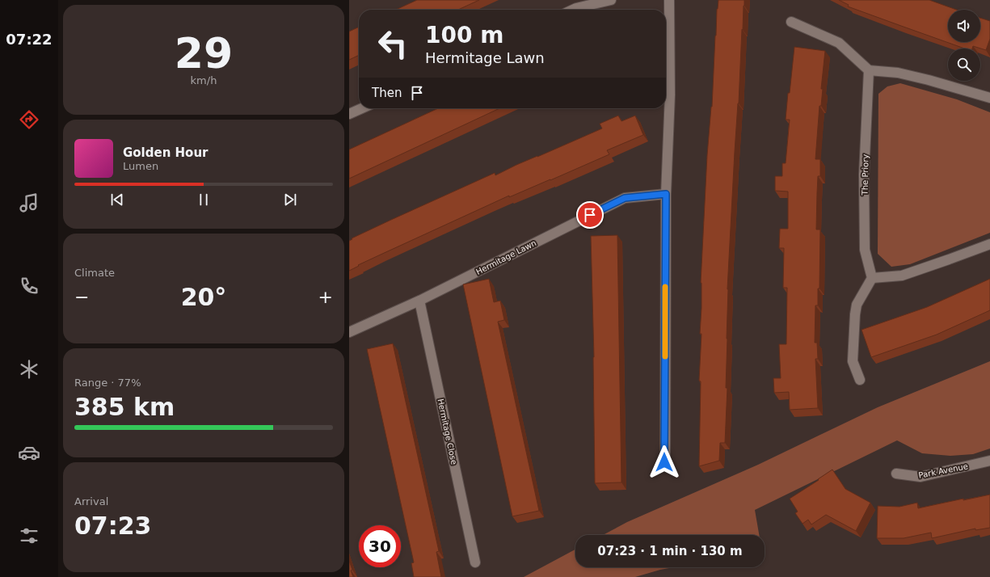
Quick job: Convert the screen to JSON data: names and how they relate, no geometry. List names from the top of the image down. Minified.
{"streets":{"street":["The Priory","Hermitage Lawn","Hermitage Close","Park Avenue"]},"crossings":[["Hermitage Lawn","Hermitage Close"]],"page":{"tabs":"07:22","tile":[["29","km/h"],"Climate",["Range · 77%","385 km"],["Arrival","07:23"]],"turn":["100 m","Hermitage Lawn"],"then":"Then","song":["Golden Hour","Lumen"],"heat":["−","20°","+"],"limit":"30","trip":"07:23 · 1 min · 130 m"}}
